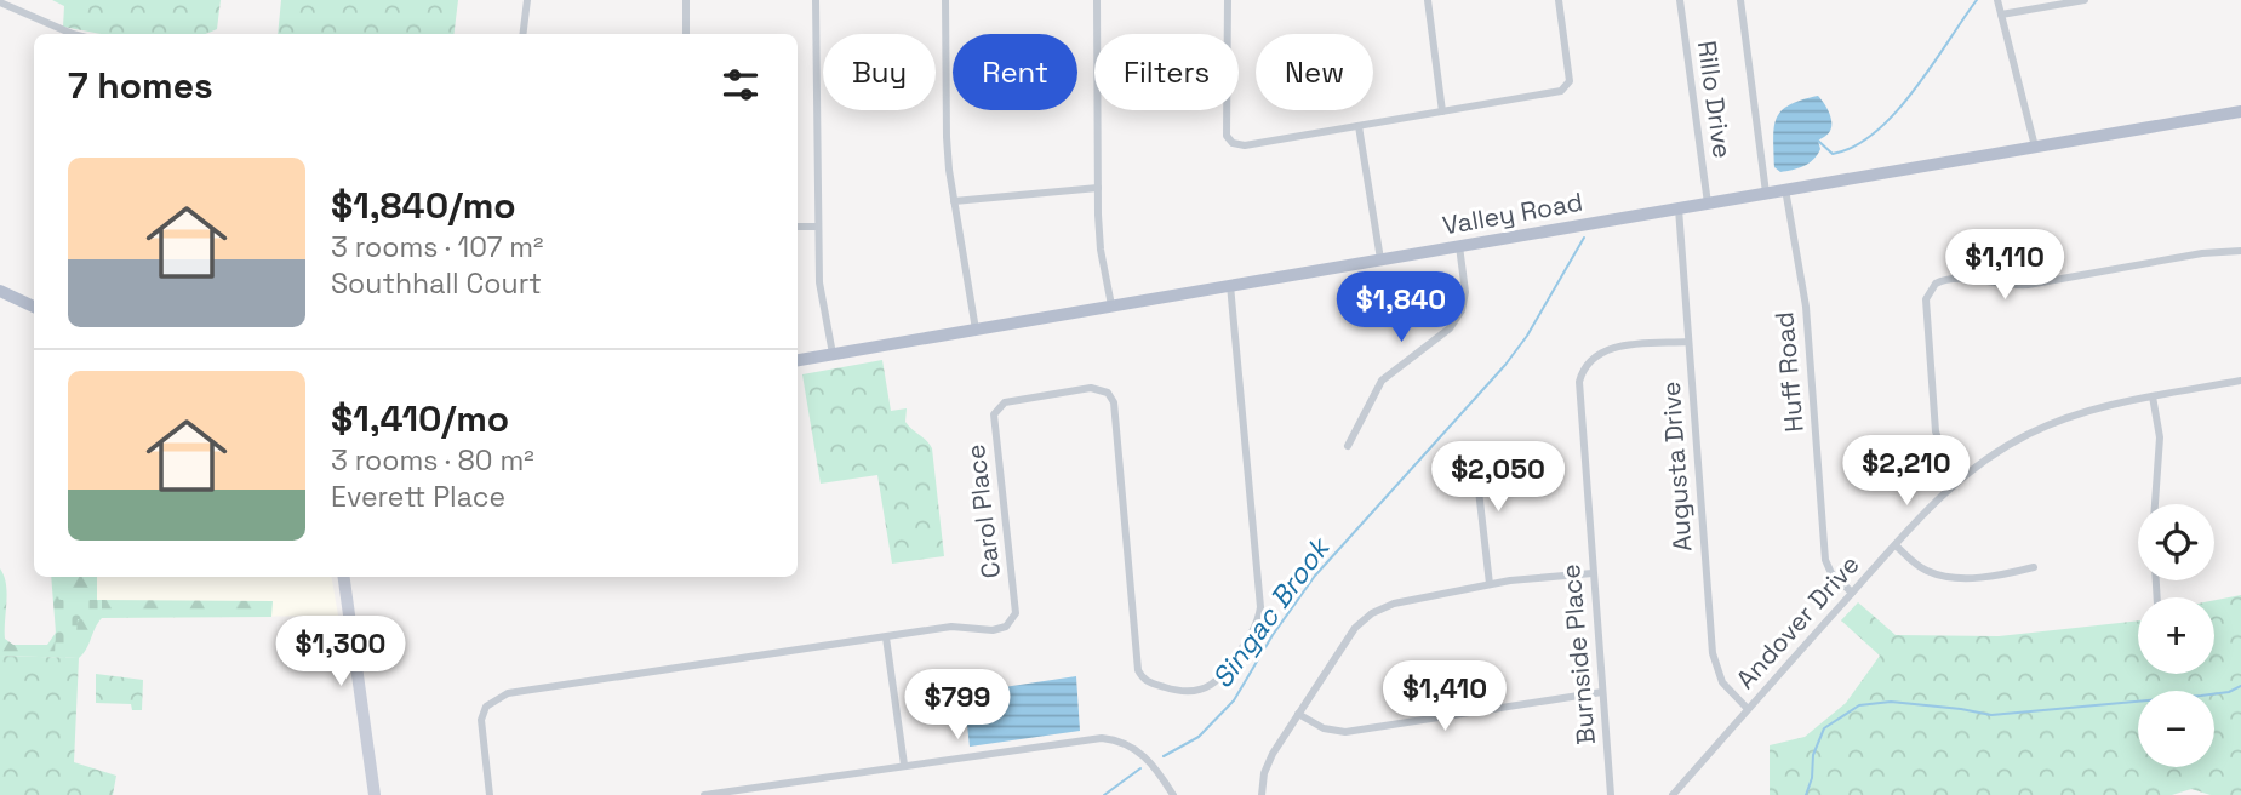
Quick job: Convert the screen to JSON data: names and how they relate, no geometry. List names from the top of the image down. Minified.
{"streets":{"main road":["Valley Road"],"street":["Rillo Drive","Huff Road","Augusta Drive","Carol Place","Andover Drive","Burnside Place"]},"crossings":[["Rillo Drive","Valley Road"],["Valley Road","Huff Road"],["Valley Road","Augusta Drive"],["Valley Road","Carol Place"],["Huff Road","Andover Drive"],["Augusta Drive","Andover Drive"],["Augusta Drive","Burnside Place"]],"water":["Singac Brook"],"page":{"chip":["Buy","Rent","Filters","New"],"heading":"7 homes","list":[{"name":"$1,840/mo","note":"3 rooms · 107 m² · Southhall Court"},{"name":"$1,410/mo","note":"3 rooms · 80 m² · Everett Place"}],"price":["$1,110","$1,840","$2,210","$2,050","$1,300","$1,410","$799"],"map_buttons":["+","−"]}}
